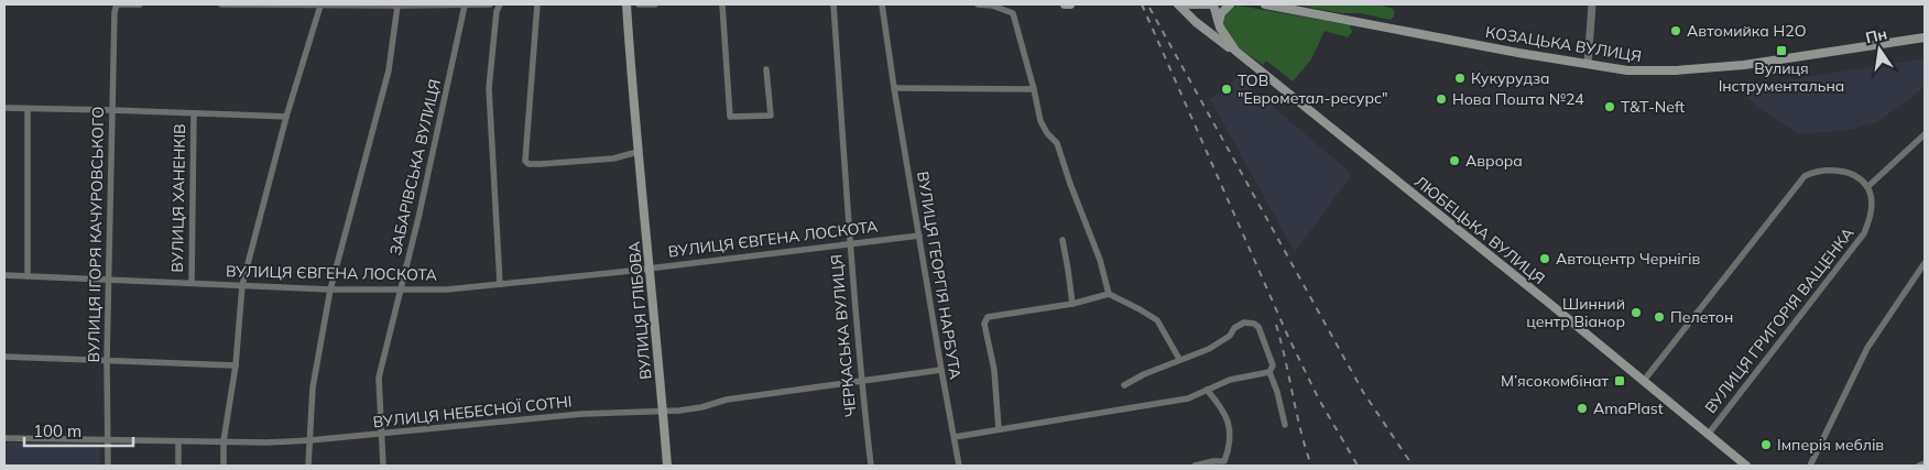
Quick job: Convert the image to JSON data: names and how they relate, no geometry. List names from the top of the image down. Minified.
{"streets":{"main road":["КОЗАЦЬКА ВУЛИЦЯ","ЛЮБЕЦЬКА ВУЛИЦЯ","ВУЛИЦЯ ГЛІБОВА"],"street":["ЗАБАРІВСЬКА ВУЛИЦЯ","ВУЛИЦЯ ХАНЕНКІВ","ВУЛИЦЯ ІГОРЯ КАЧУРОВСЬКОГО","ВУЛИЦЯ ЄВГЕНА ЛОСКОТА","ВУЛИЦЯ ГЕОРГІЯ НАРБУТА","ВУЛИЦЯ ГРИГОРІЯ ВАЩЕНКА","ЧЕРКАСЬКА ВУЛИЦЯ","ВУЛИЦЯ НЕБЕСНОЇ СОТНІ"]},"crossings":[["ЗАБАРІВСЬКА ВУЛИЦЯ","ВУЛИЦЯ ЄВГЕНА ЛОСКОТА"],["ЗАБАРІВСЬКА ВУЛИЦЯ","ВУЛИЦЯ НЕБЕСНОЇ СОТНІ"],["ВУЛИЦЯ ХАНЕНКІВ","ВУЛИЦЯ ЄВГЕНА ЛОСКОТА"],["ЛЮБЕЦЬКА ВУЛИЦЯ","ВУЛИЦЯ ГРИГОРІЯ ВАЩЕНКА"],["ВУЛИЦЯ ІГОРЯ КАЧУРОВСЬКОГО","ВУЛИЦЯ ЄВГЕНА ЛОСКОТА"],["ВУЛИЦЯ ІГОРЯ КАЧУРОВСЬКОГО","ВУЛИЦЯ НЕБЕСНОЇ СОТНІ"],["ВУЛИЦЯ ЄВГЕНА ЛОСКОТА","ВУЛИЦЯ ГЕОРГІЯ НАРБУТА"],["ВУЛИЦЯ ЄВГЕНА ЛОСКОТА","ВУЛИЦЯ ГЛІБОВА"],["ВУЛИЦЯ ЄВГЕНА ЛОСКОТА","ЧЕРКАСЬКА ВУЛИЦЯ"],["ВУЛИЦЯ ГЕОРГІЯ НАРБУТА","ВУЛИЦЯ НЕБЕСНОЇ СОТНІ"],["ВУЛИЦЯ ГЛІБОВА","ВУЛИЦЯ НЕБЕСНОЇ СОТНІ"],["ЧЕРКАСЬКА ВУЛИЦЯ","ВУЛИЦЯ НЕБЕСНОЇ СОТНІ"]],"places":{"other":["Автомийка H2O","Кукурудза","ТОВ \"Еврометал-ресурс\"","Нова Пошта №24","T&T-Neft","Аврора","Автоцентр Чернігів","Шинний центр Віанор","Пелетон","AmaPlast","Імперія меблів"],"transit":["Вулиця Інструментальна","М’ясокомбінат"]},"scale_bar":"100 m","north":"top"}
